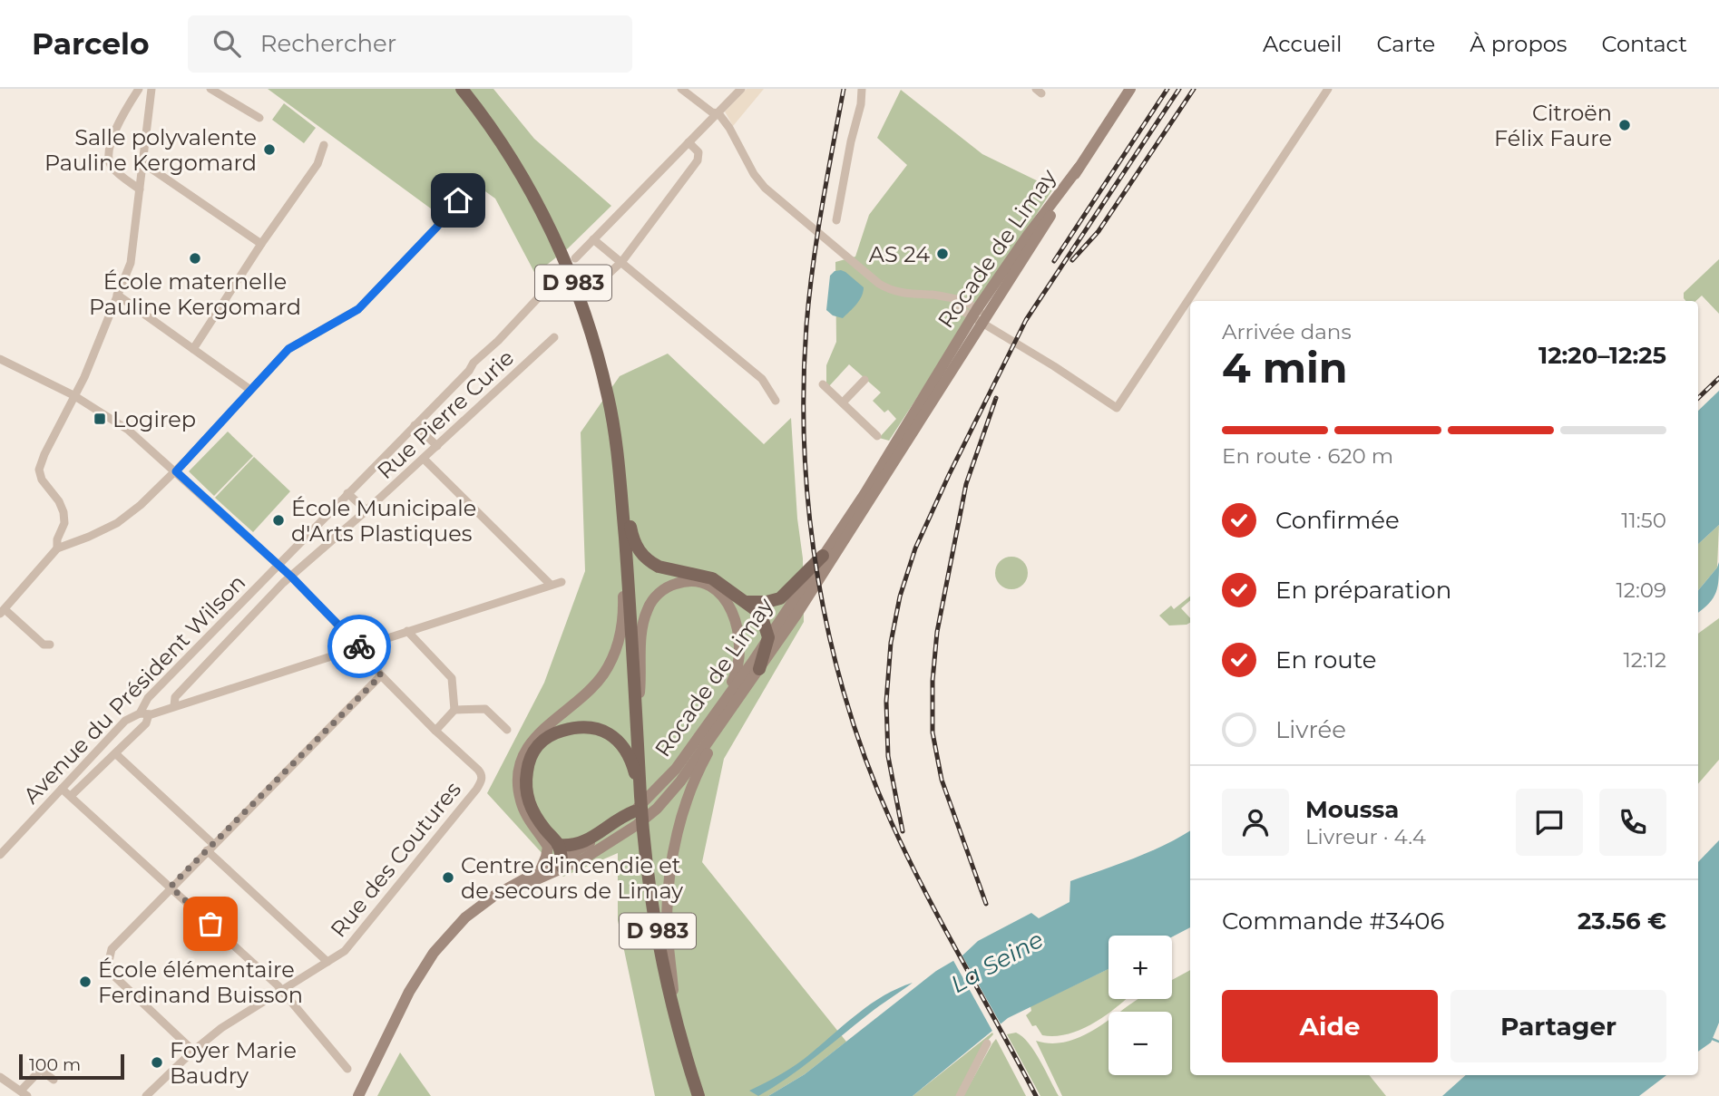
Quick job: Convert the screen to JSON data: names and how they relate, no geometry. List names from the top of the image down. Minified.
{"streets":{"main road":["Rocade de Limay","D 983"],"street":["Rue Pierre Curie","Avenue du Président Wilson","Rue des Coutures"]},"crossings":[["Rocade de Limay","D 983"]],"water":["La Seine"],"places":{"other":["Citroën Félix Faure","Salle polyvalente Pauline Kergomard","AS 24","École maternelle Pauline Kergomard","École Municipale d'Arts Plastiques","Centre d'incendie et de secours de Limay","École élémentaire Ferdinand Buisson","Foyer Marie Baudry"],"transit":["Logirep"]},"scale_bar":"100 m","page":{"header":"Parcelo","search":"Rechercher","nav":["Accueil","Carte","À propos","Contact"],"heading":["4 min","Arrivée dans","12:20–12:25"],"panel":["Moussa","Livreur · 4.4","Commande #3406","23.56 €"],"bar":"En route · 620 m","list":[["Confirmée","11:50"],["En préparation","12:09"],["En route","12:12"],"Livrée"],"map_buttons":["+","−"],"buttons":["Aide","Partager"],"scale":"100 m"}}
